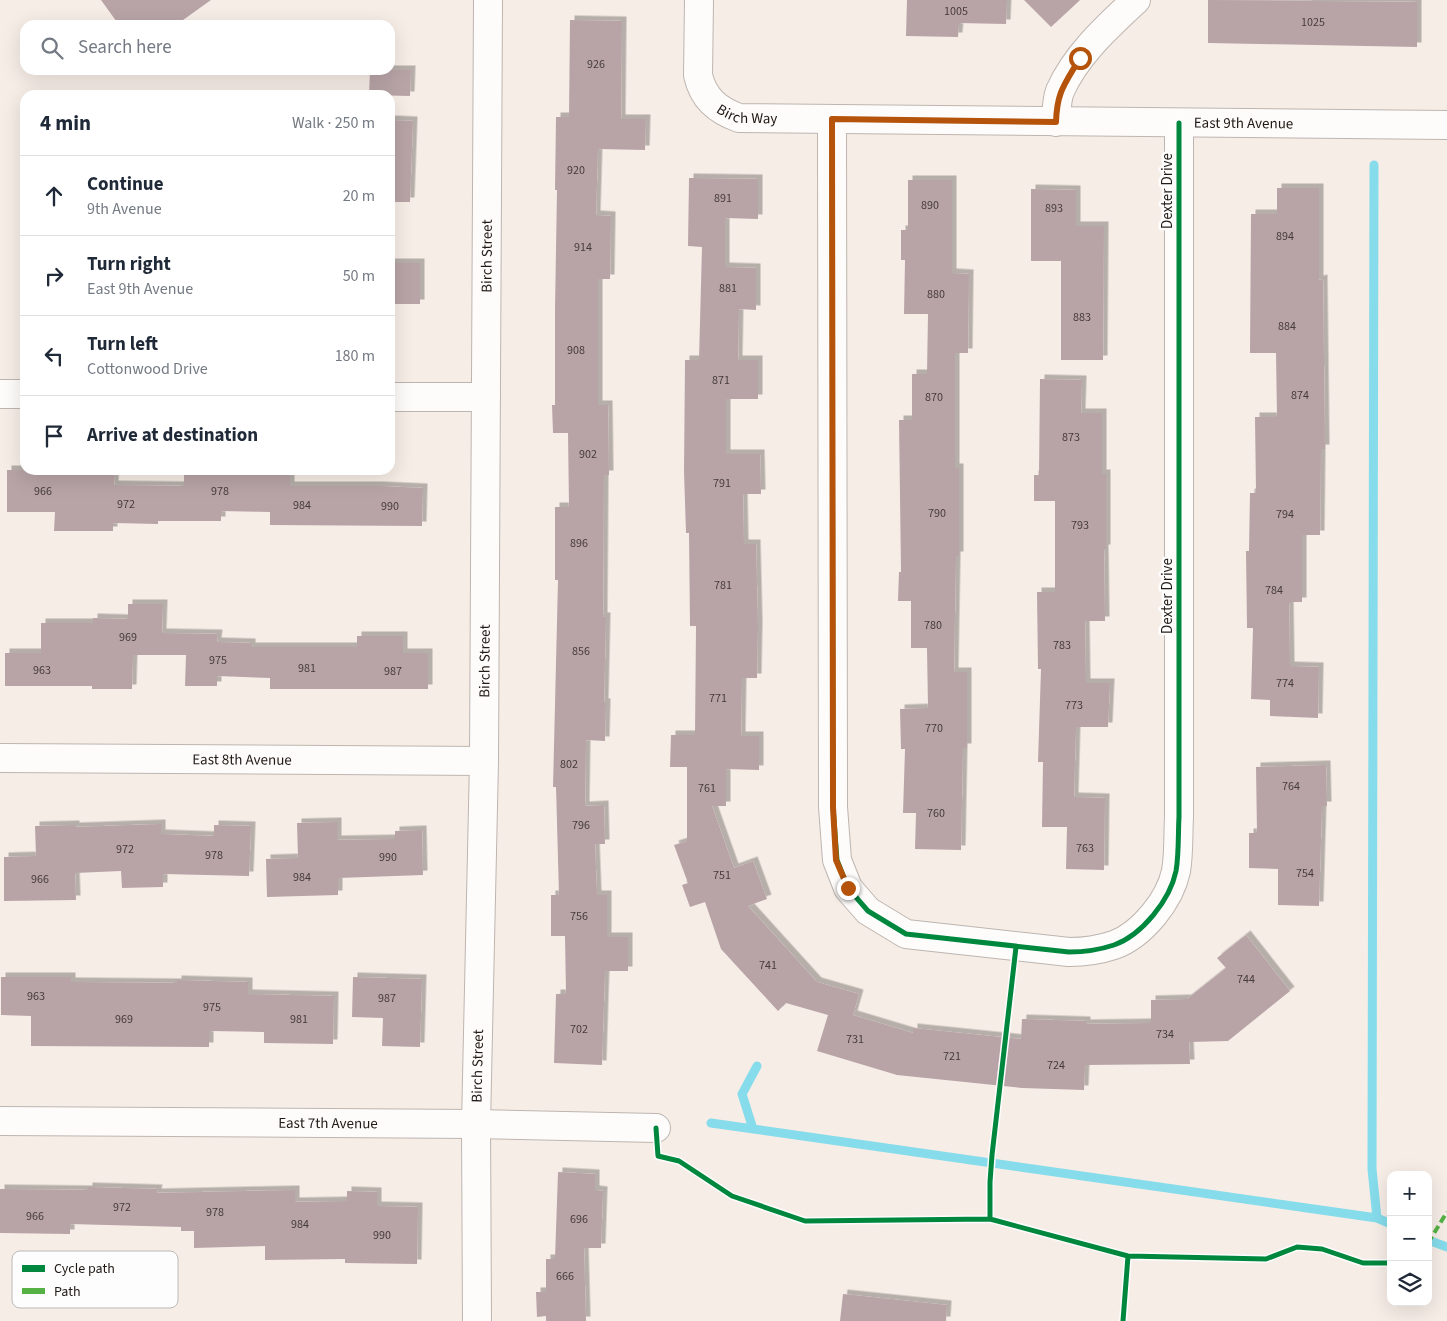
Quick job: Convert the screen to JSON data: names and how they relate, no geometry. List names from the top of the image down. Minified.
{"streets":{"street":["Birch Way","East 9th Avenue","Dexter Drive","Birch Street","East 8th Avenue","East 7th Avenue"]},"crossings":[["Birch Way","East 9th Avenue"],["Birch Way","Dexter Drive"],["East 9th Avenue","Dexter Drive"],["Birch Street","East 8th Avenue"],["Birch Street","East 7th Avenue"]],"house_numbers":["1005","1025","926","920","891","890","893","894","914","881","880","883","884","908","871","874","870","873","902","791","966","978","972","984","990","790","794","793","896","781","784","780","969","783","856","975","981","963","987","774","771","773","770","802","764","761","760","796","763","972","978","990","754","751","984","966","756","741","744","963","987","975","969","981","702","734","731","721","724","972","978","966","696","984","990","666"],"legend":["Cycle path","Path"],"page":{"search":"Search here","heading":["4 min","Walk · 250 m"],"list":[["Continue","9th Avenue","20 m"],["Turn right","East 9th Avenue","50 m"],["Turn left","Cottonwood Drive","180 m"],"Arrive at destination"],"map_buttons":["+","−"]}}
